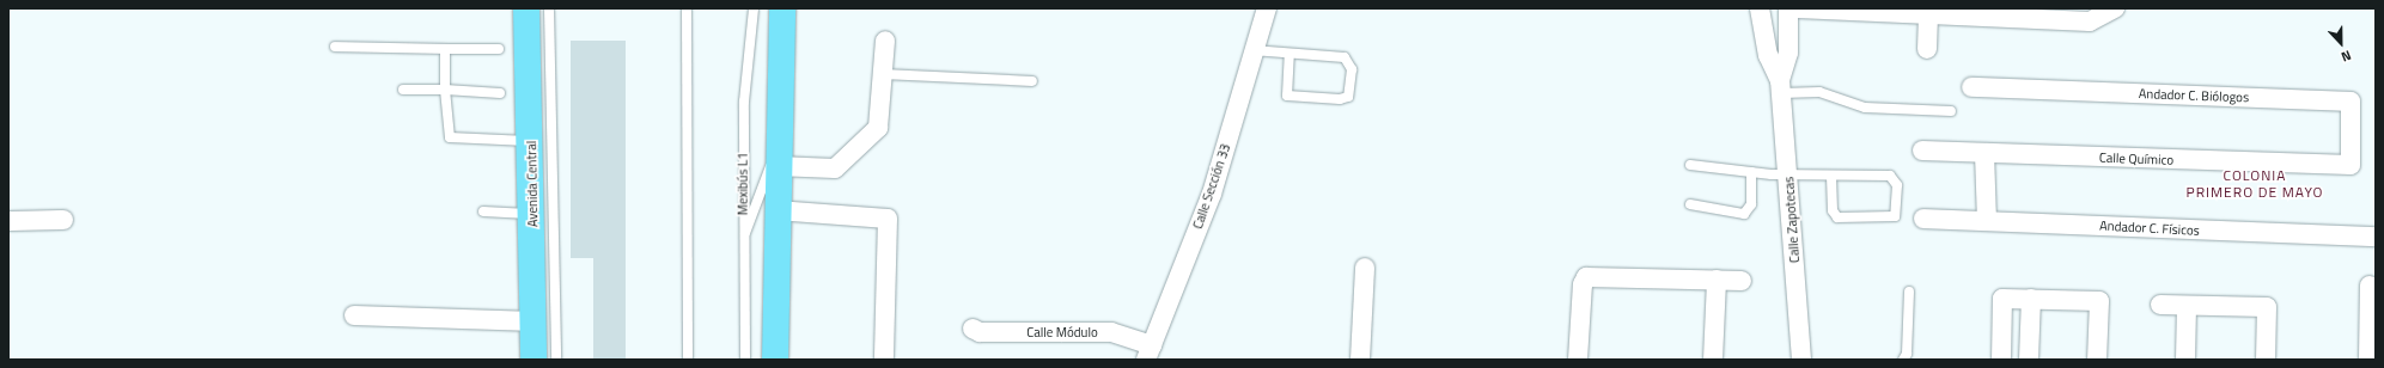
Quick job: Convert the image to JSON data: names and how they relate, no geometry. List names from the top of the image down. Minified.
{"streets":{"highway":["Avenida Central"],"street":["Andador C. Biólogos","Calle Químico","Calle Sección 33","Calle Zapotecas","Andador C. Físicos","Calle Módulo"],"lane":["Mexibús L1"]},"crossings":[["Andador C. Biólogos","Calle Químico"],["Calle Sección 33","Calle Módulo"]],"districts":["COLONIA PRIMERO DE MAYO"],"north":"bottom"}
